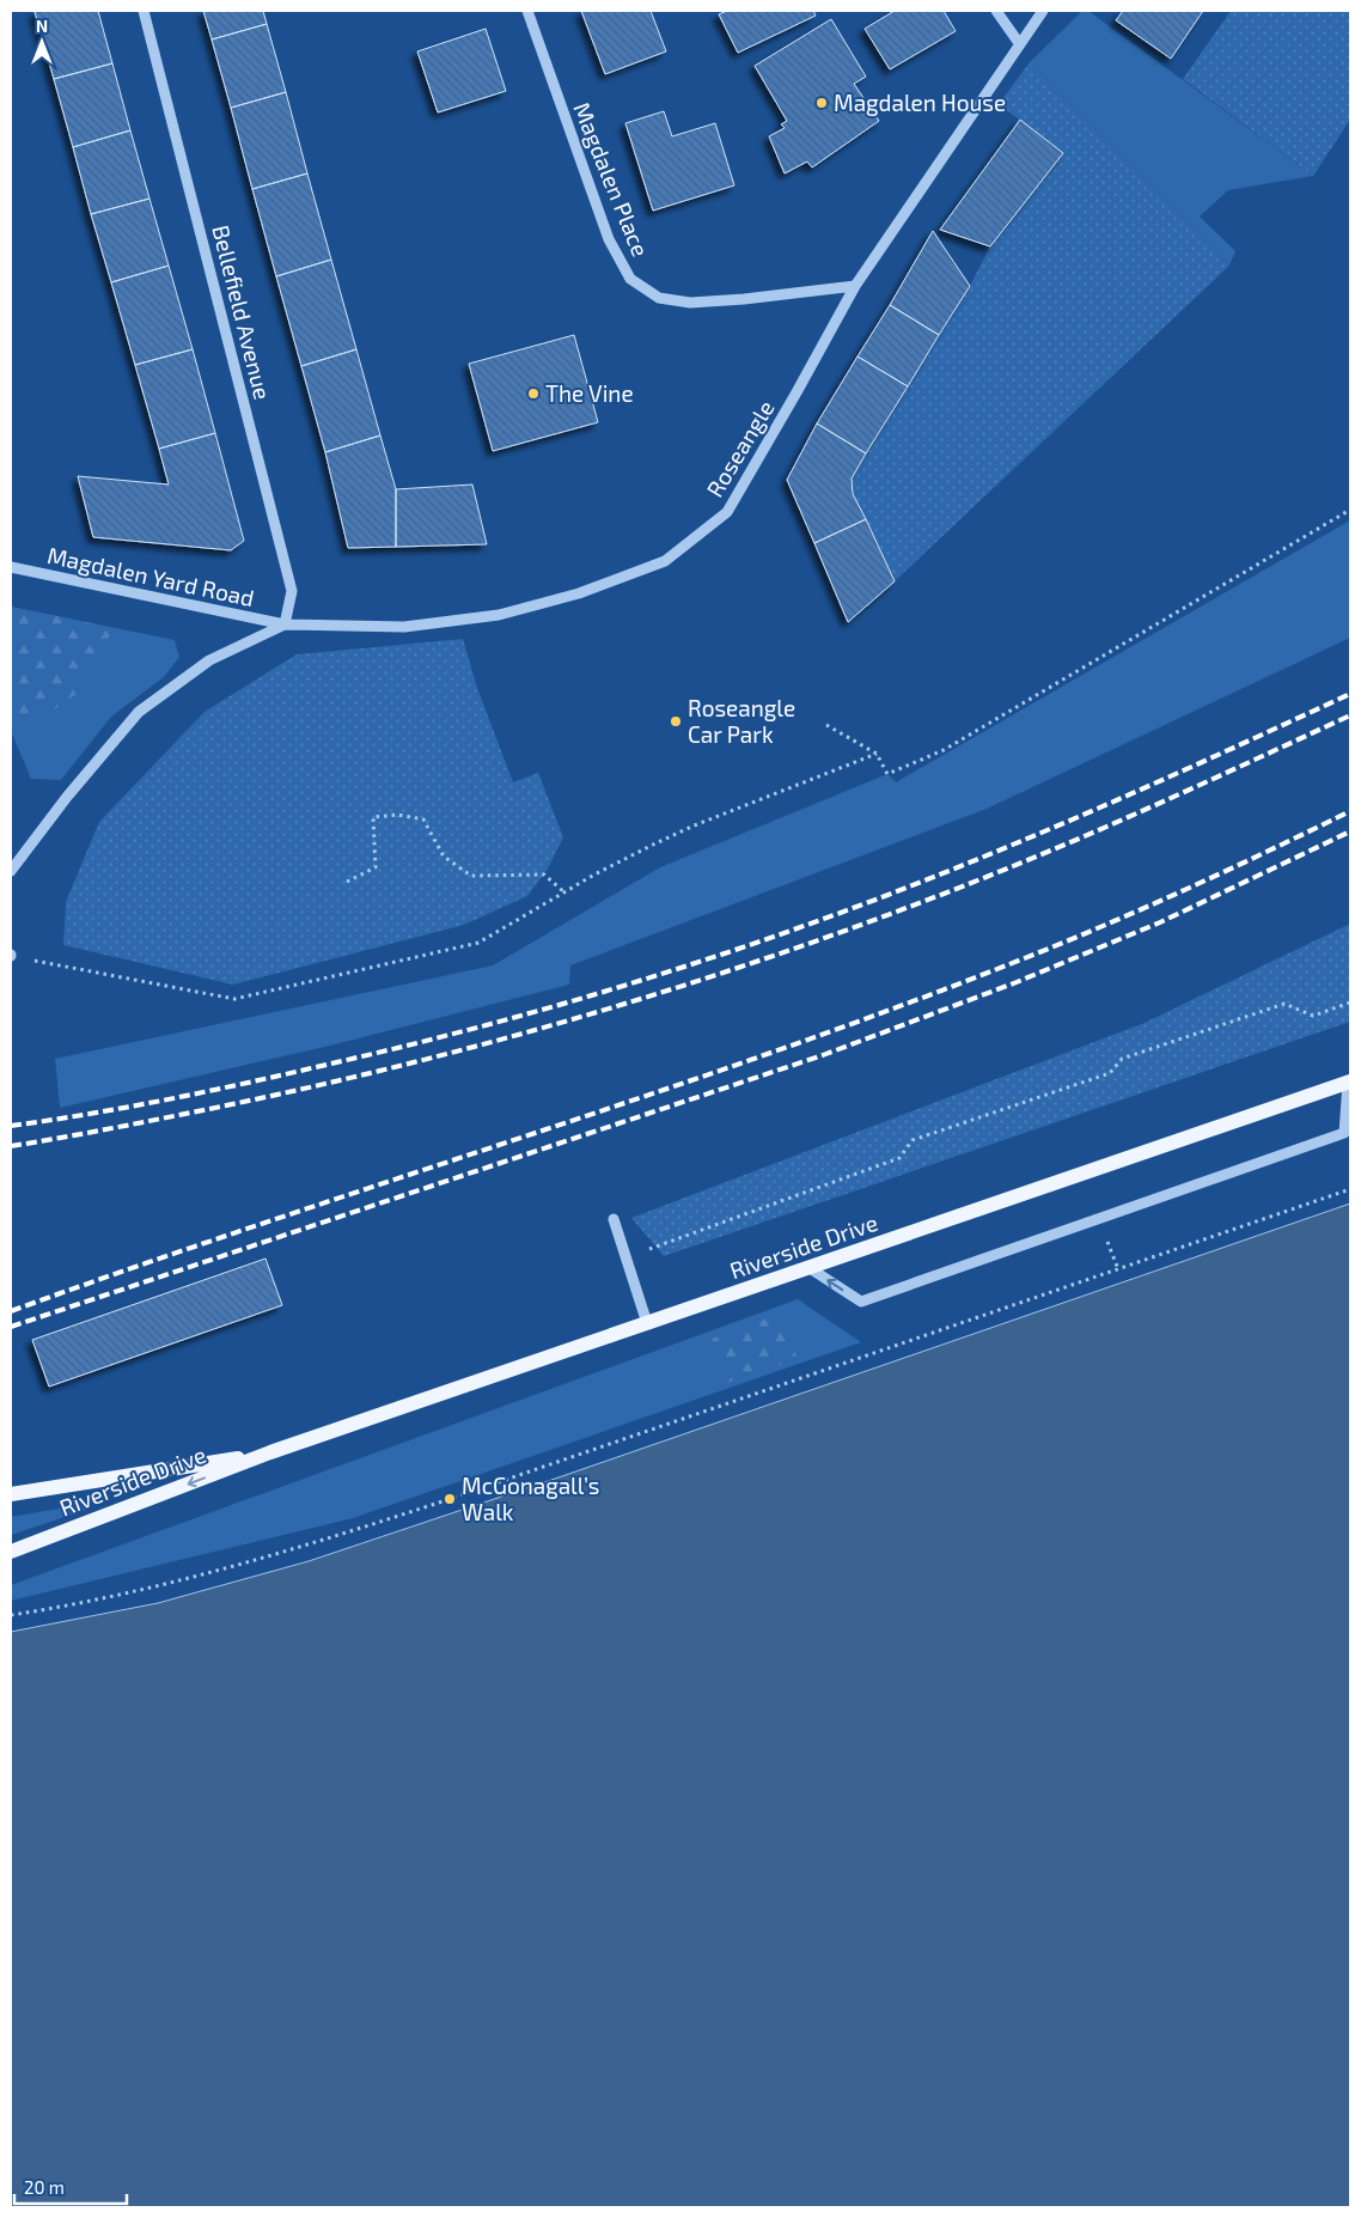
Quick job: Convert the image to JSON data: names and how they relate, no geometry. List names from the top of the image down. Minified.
{"streets":{"main road":["Riverside Drive"],"street":["Magdalen Place","Bellefield Avenue","Roseangle","Magdalen Yard Road"]},"crossings":[["Magdalen Place","Roseangle"],["Bellefield Avenue","Roseangle"],["Bellefield Avenue","Magdalen Yard Road"],["Roseangle","Magdalen Yard Road"]],"places":["Magdalen House","The Vine","Roseangle Car Park","McGonagall’s Walk"],"scale_bar":"20 m","north":"top"}
